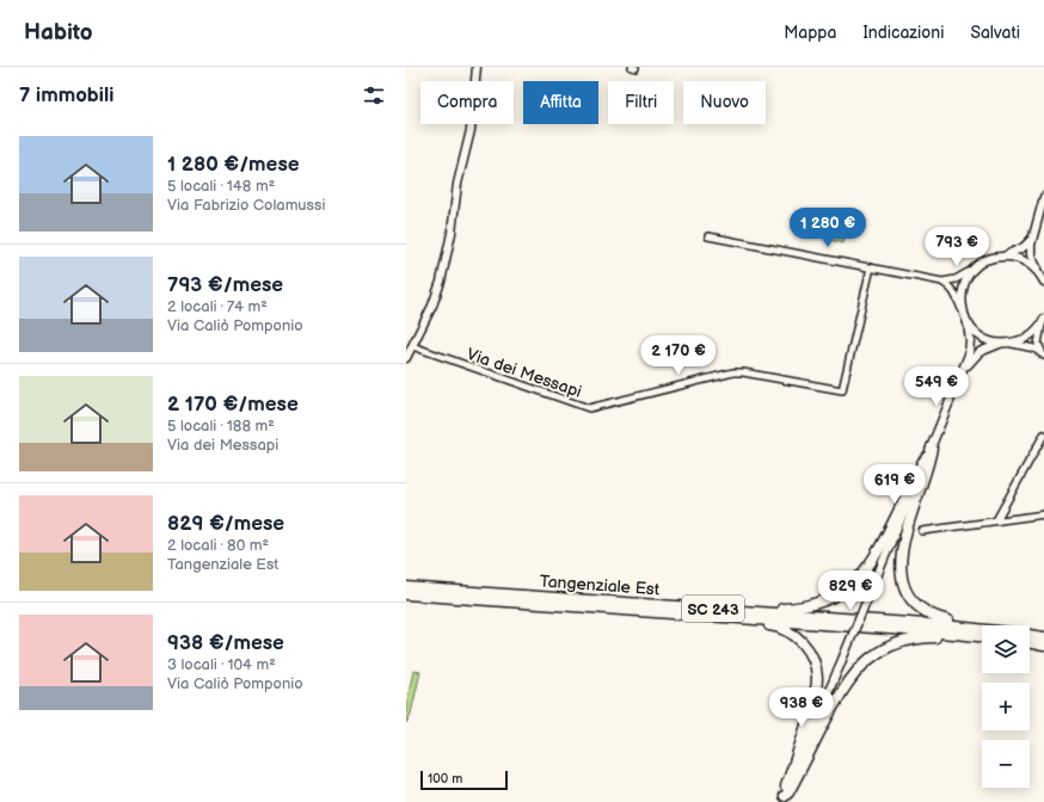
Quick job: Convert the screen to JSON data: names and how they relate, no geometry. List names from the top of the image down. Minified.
{"streets":{"highway":["Tangenziale Est","SC 243"],"street":["Via dei Messapi"]},"scale_bar":"100 m","page":{"header":"Habito","nav":["Mappa","Indicazioni","Salvati"],"heading":"7 immobili","chip":["Compra","Affitta","Filtri","Nuovo"],"list":[{"name":"1 280 €/mese","note":"5 locali · 148 m² · Via Fabrizio Colamussi"},{"name":"793 €/mese","note":"2 locali · 74 m² · Via Caliò Pomponio"},{"name":"2 170 €/mese","note":"5 locali · 188 m² · Via dei Messapi"},{"name":"829 €/mese","note":"2 locali · 80 m² · Tangenziale Est"},{"name":"938 €/mese","note":"3 locali · 104 m² · Via Caliò Pomponio"}],"price":["1 280 €","793 €","2 170 €","549 €","619 €","829 €","938 €"],"map_buttons":["+","−"],"scale":"100 m"}}
